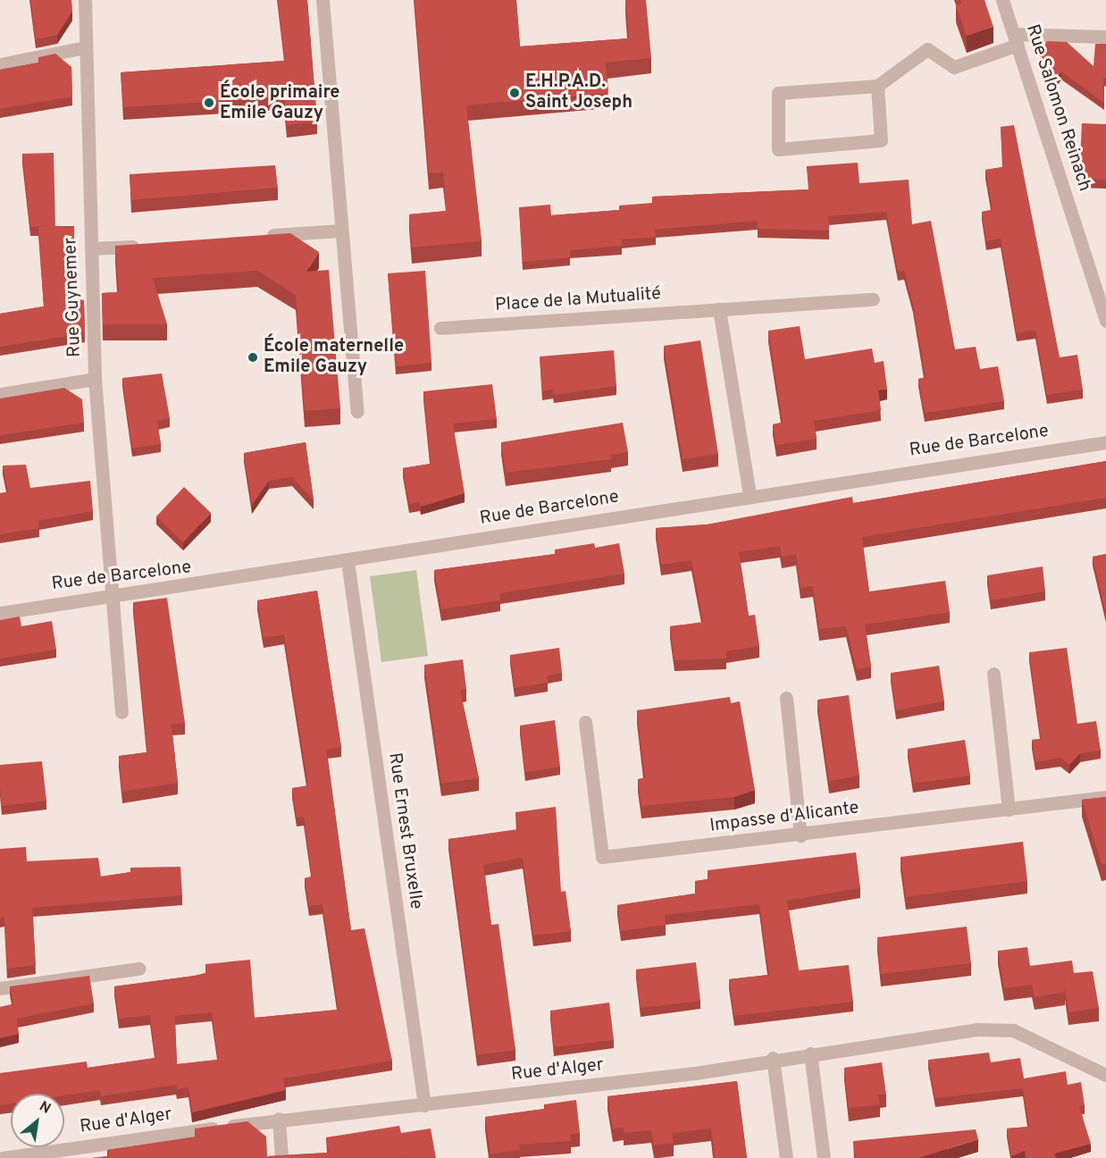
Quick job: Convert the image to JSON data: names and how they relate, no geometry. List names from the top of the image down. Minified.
{"streets":{"street":["Rue Salomon Reinach","Rue Guynemer","Place de la Mutualité","Rue de Barcelone","Impasse d'Alicante","Rue Ernest Bruxelle","Rue d'Alger"]},"crossings":[["Rue Guynemer","Rue de Barcelone"],["Rue de Barcelone","Rue Ernest Bruxelle"],["Rue Ernest Bruxelle","Rue d'Alger"]],"places":["E.H.P.A.D. Saint Joseph","École primaire Emile Gauzy","École maternelle Emile Gauzy"],"north":"top right"}
